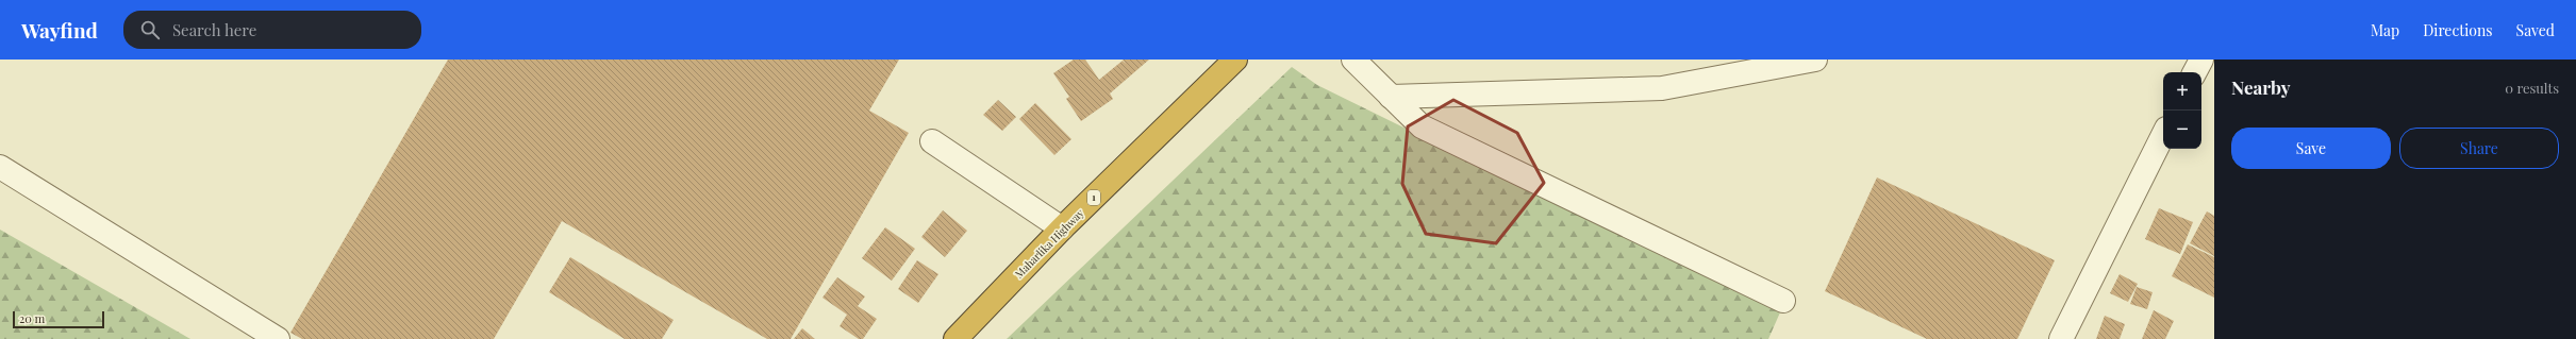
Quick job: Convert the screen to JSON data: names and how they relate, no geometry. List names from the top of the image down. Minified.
{"streets":{"highway":["1","Maharlika Highway"]},"scale_bar":"20 m","page":{"header":"Wayfind","search":"Search here","nav":["Map","Directions","Saved"],"heading":["Nearby","0 results"],"map_buttons":["+","−"],"buttons":["Save","Share"],"scale":"20 m"}}
